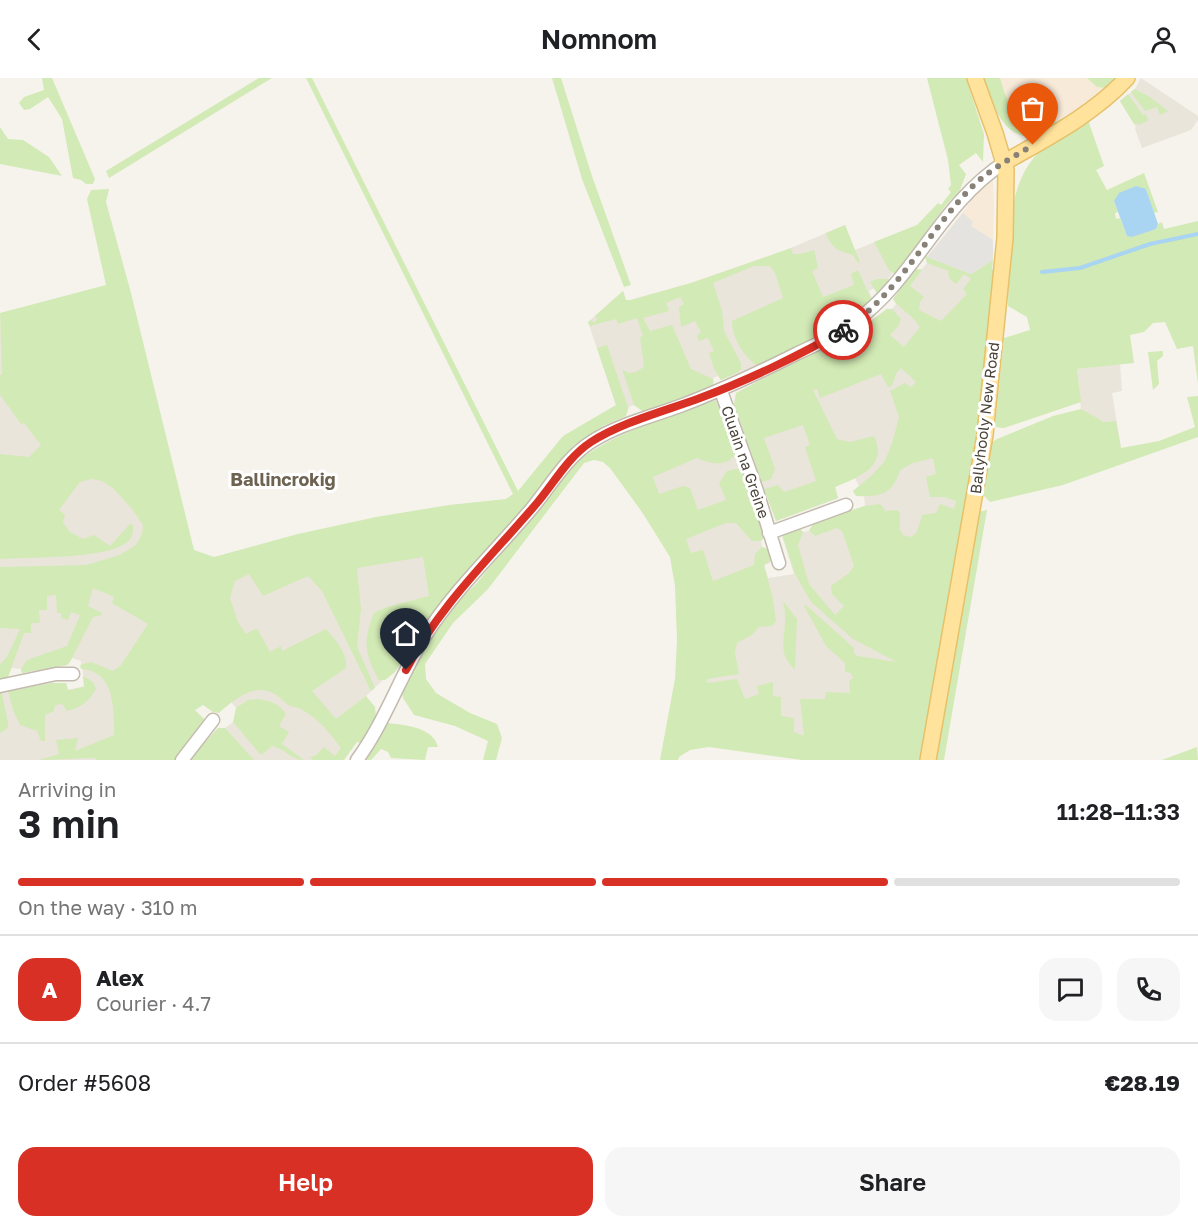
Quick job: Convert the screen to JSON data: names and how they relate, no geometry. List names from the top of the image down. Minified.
{"streets":{"main road":["Ballyhooly New Road"],"street":["Cluain na Greine"]},"districts":["Ballincrokig"],"page":{"header":"Nomnom","heading":["3 min","Arriving in","11:28–11:33"],"panel":["Alex","Courier · 4.7","Order #5608","€28.19"],"bar":"On the way · 310 m","round":"A","buttons":["Help","Share"]}}
